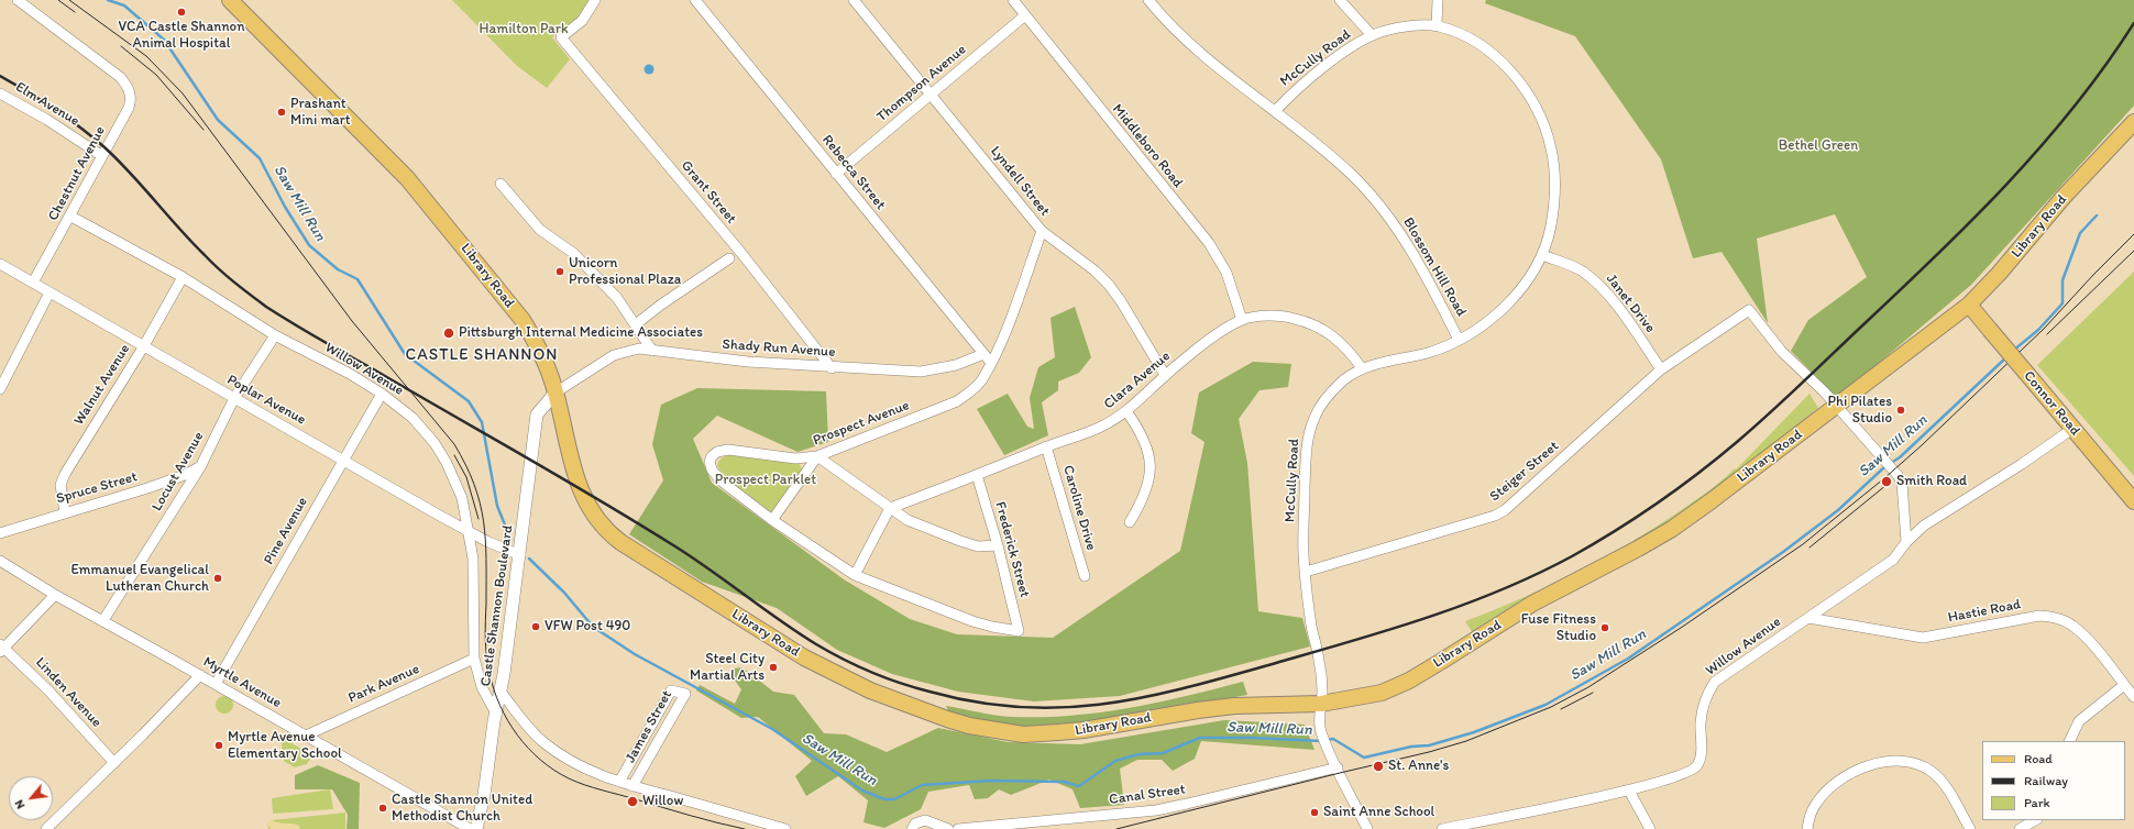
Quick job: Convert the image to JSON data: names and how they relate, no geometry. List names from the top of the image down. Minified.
{"streets":{"main road":["Library Road","Connor Road"],"street":["McCully Road","Thompson Avenue","Elm Avenue","Middleboro Road","Rebecca Street","Chestnut Avenue","Lyndell Street","Grant Street","Blossom Hill Road","Janet Drive","Shady Run Avenue","Willow Avenue","Clara Avenue","Walnut Avenue","Poplar Avenue","Prospect Avenue","Locust Avenue","Steiger Street","Spruce Street","Caroline Drive","Pine Avenue","Frederick Street","Castle Shannon Boulevard","Hastie Road","Myrtle Avenue","Park Avenue","Linden Avenue","James Street","Canal Street"]},"crossings":[["McCully Road","Library Road"],["McCully Road","Blossom Hill Road"],["McCully Road","Janet Drive"],["McCully Road","Clara Avenue"],["McCully Road","Steiger Street"],["McCully Road","Canal Street"],["Thompson Avenue","Middleboro Road"],["Thompson Avenue","Rebecca Street"],["Thompson Avenue","Lyndell Street"],["Elm Avenue","Chestnut Avenue"],["Middleboro Road","Clara Avenue"],["Rebecca Street","Shady Run Avenue"],["Rebecca Street","Prospect Avenue"],["Chestnut Avenue","Willow Avenue"],["Chestnut Avenue","Poplar Avenue"],["Lyndell Street","Clara Avenue"],["Lyndell Street","Prospect Avenue"],["Grant Street","Shady Run Avenue"],["Library Road","Shady Run Avenue"],["Library Road","Connor Road"],["Library Road","Steiger Street"],["Library Road","Castle Shannon Boulevard"],["Janet Drive","Steiger Street"],["Shady Run Avenue","Castle Shannon Boulevard"],["Willow Avenue","Walnut Avenue"],["Willow Avenue","Poplar Avenue"],["Willow Avenue","Connor Road"],["Willow Avenue","Locust Avenue"],["Willow Avenue","Pine Avenue"],["Willow Avenue","Castle Shannon Boulevard"],["Willow Avenue","Hastie Road"],["Willow Avenue","Park Avenue"],["Clara Avenue","Caroline Drive"],["Clara Avenue","Frederick Street"],["Walnut Avenue","Poplar Avenue"],["Walnut Avenue","Spruce Street"],["Poplar Avenue","Locust Avenue"],["Poplar Avenue","Pine Avenue"],["Poplar Avenue","Castle Shannon Boulevard"],["Prospect Avenue","Frederick Street"],["Locust Avenue","Spruce Street"],["Locust Avenue","Myrtle Avenue"],["Pine Avenue","Myrtle Avenue"],["Myrtle Avenue","Park Avenue"]],"districts":["CASTLE SHANNON"],"water":["Saw Mill Run"],"parks":["Hamilton Park","Bethel Green","Prospect Parklet"],"places":["VCA Castle Shannon Animal Hospital","Prashant Mini mart","Unicorn Professional Plaza","Pittsburgh Internal Medicine Associates","Phi Pilates Studio","Smith Road","Emmanuel Evangelical Lutheran Church","VFW Post 490","Fuse Fitness Studio","Steel City Martial Arts","Myrtle Avenue Elementary School","St. Anne's","Willow","Castle Shannon United Methodist Church","Saint Anne School"],"legend":["Road","Railway","Park"],"north":"bottom left"}
